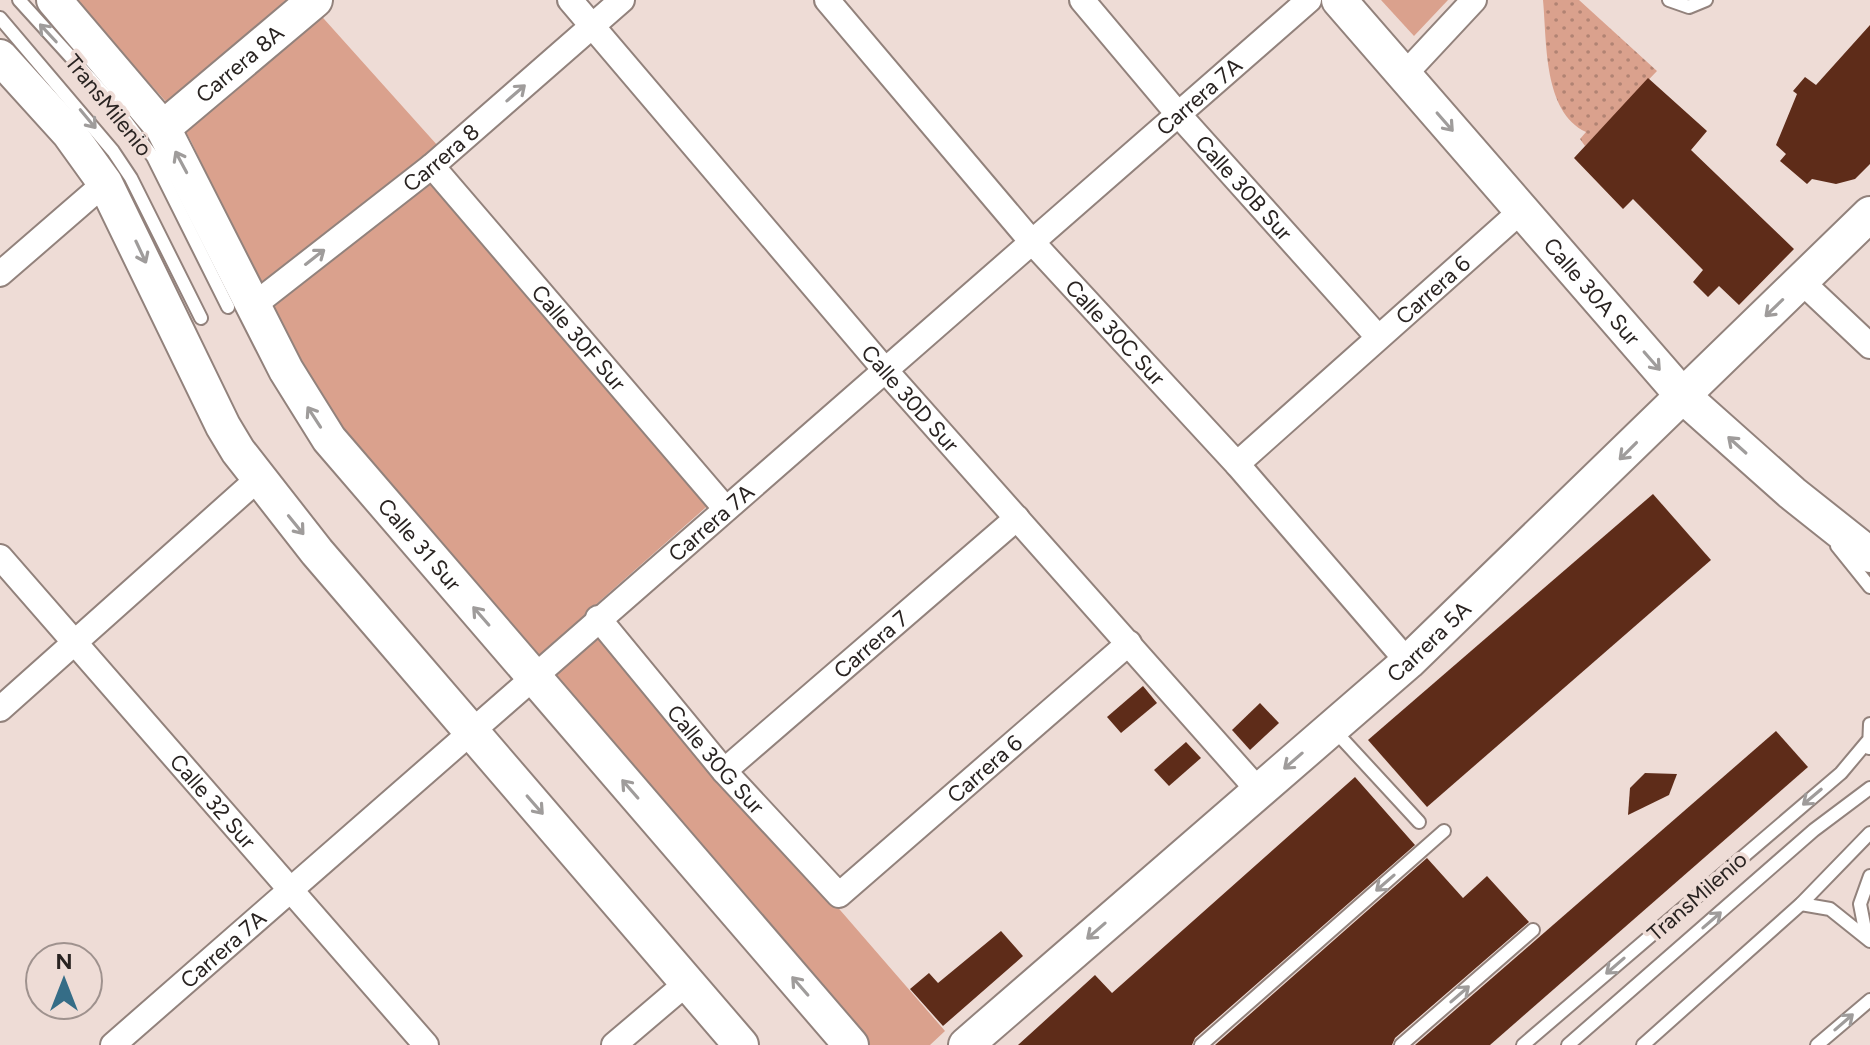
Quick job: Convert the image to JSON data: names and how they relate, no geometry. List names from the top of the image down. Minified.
{"streets":{"street":["Carrera 8A","Carrera 7A","Carrera 8","Calle 30B Sur","Carrera 6","Calle 30A Sur","Calle 30C Sur","Calle 30F Sur","Calle 30D Sur","Calle 31 Sur","Carrera 5A","Carrera 7","Calle 30G Sur","Calle 32 Sur"],"lane":["TransMilenio"]},"crossings":[["Carrera 8A","Calle 31 Sur"],["Carrera 7A","Calle 30B Sur"],["Carrera 7A","Calle 30C Sur"],["Carrera 7A","Calle 30F Sur"],["Carrera 7A","Calle 30D Sur"],["Carrera 7A","Calle 31 Sur"],["Carrera 7A","Calle 30G Sur"],["Carrera 7A","Calle 32 Sur"],["TransMilenio","Carrera 8"],["TransMilenio","Calle 31 Sur"],["Carrera 8","Calle 30F Sur"],["Carrera 8","Calle 30D Sur"],["Carrera 8","Calle 31 Sur"],["Calle 30B Sur","Carrera 6"],["Carrera 6","Calle 30A Sur"],["Carrera 6","Calle 30C Sur"],["Carrera 6","Calle 30D Sur"],["Carrera 6","Calle 30G Sur"],["Calle 30A Sur","Carrera 5A"],["Calle 30C Sur","Carrera 5A"],["Calle 30D Sur","Carrera 5A"],["Calle 30D Sur","Carrera 7"],["Carrera 7","Calle 30G Sur"]],"one_way":["Carrera 8","Carrera 5A"],"north":"top"}
